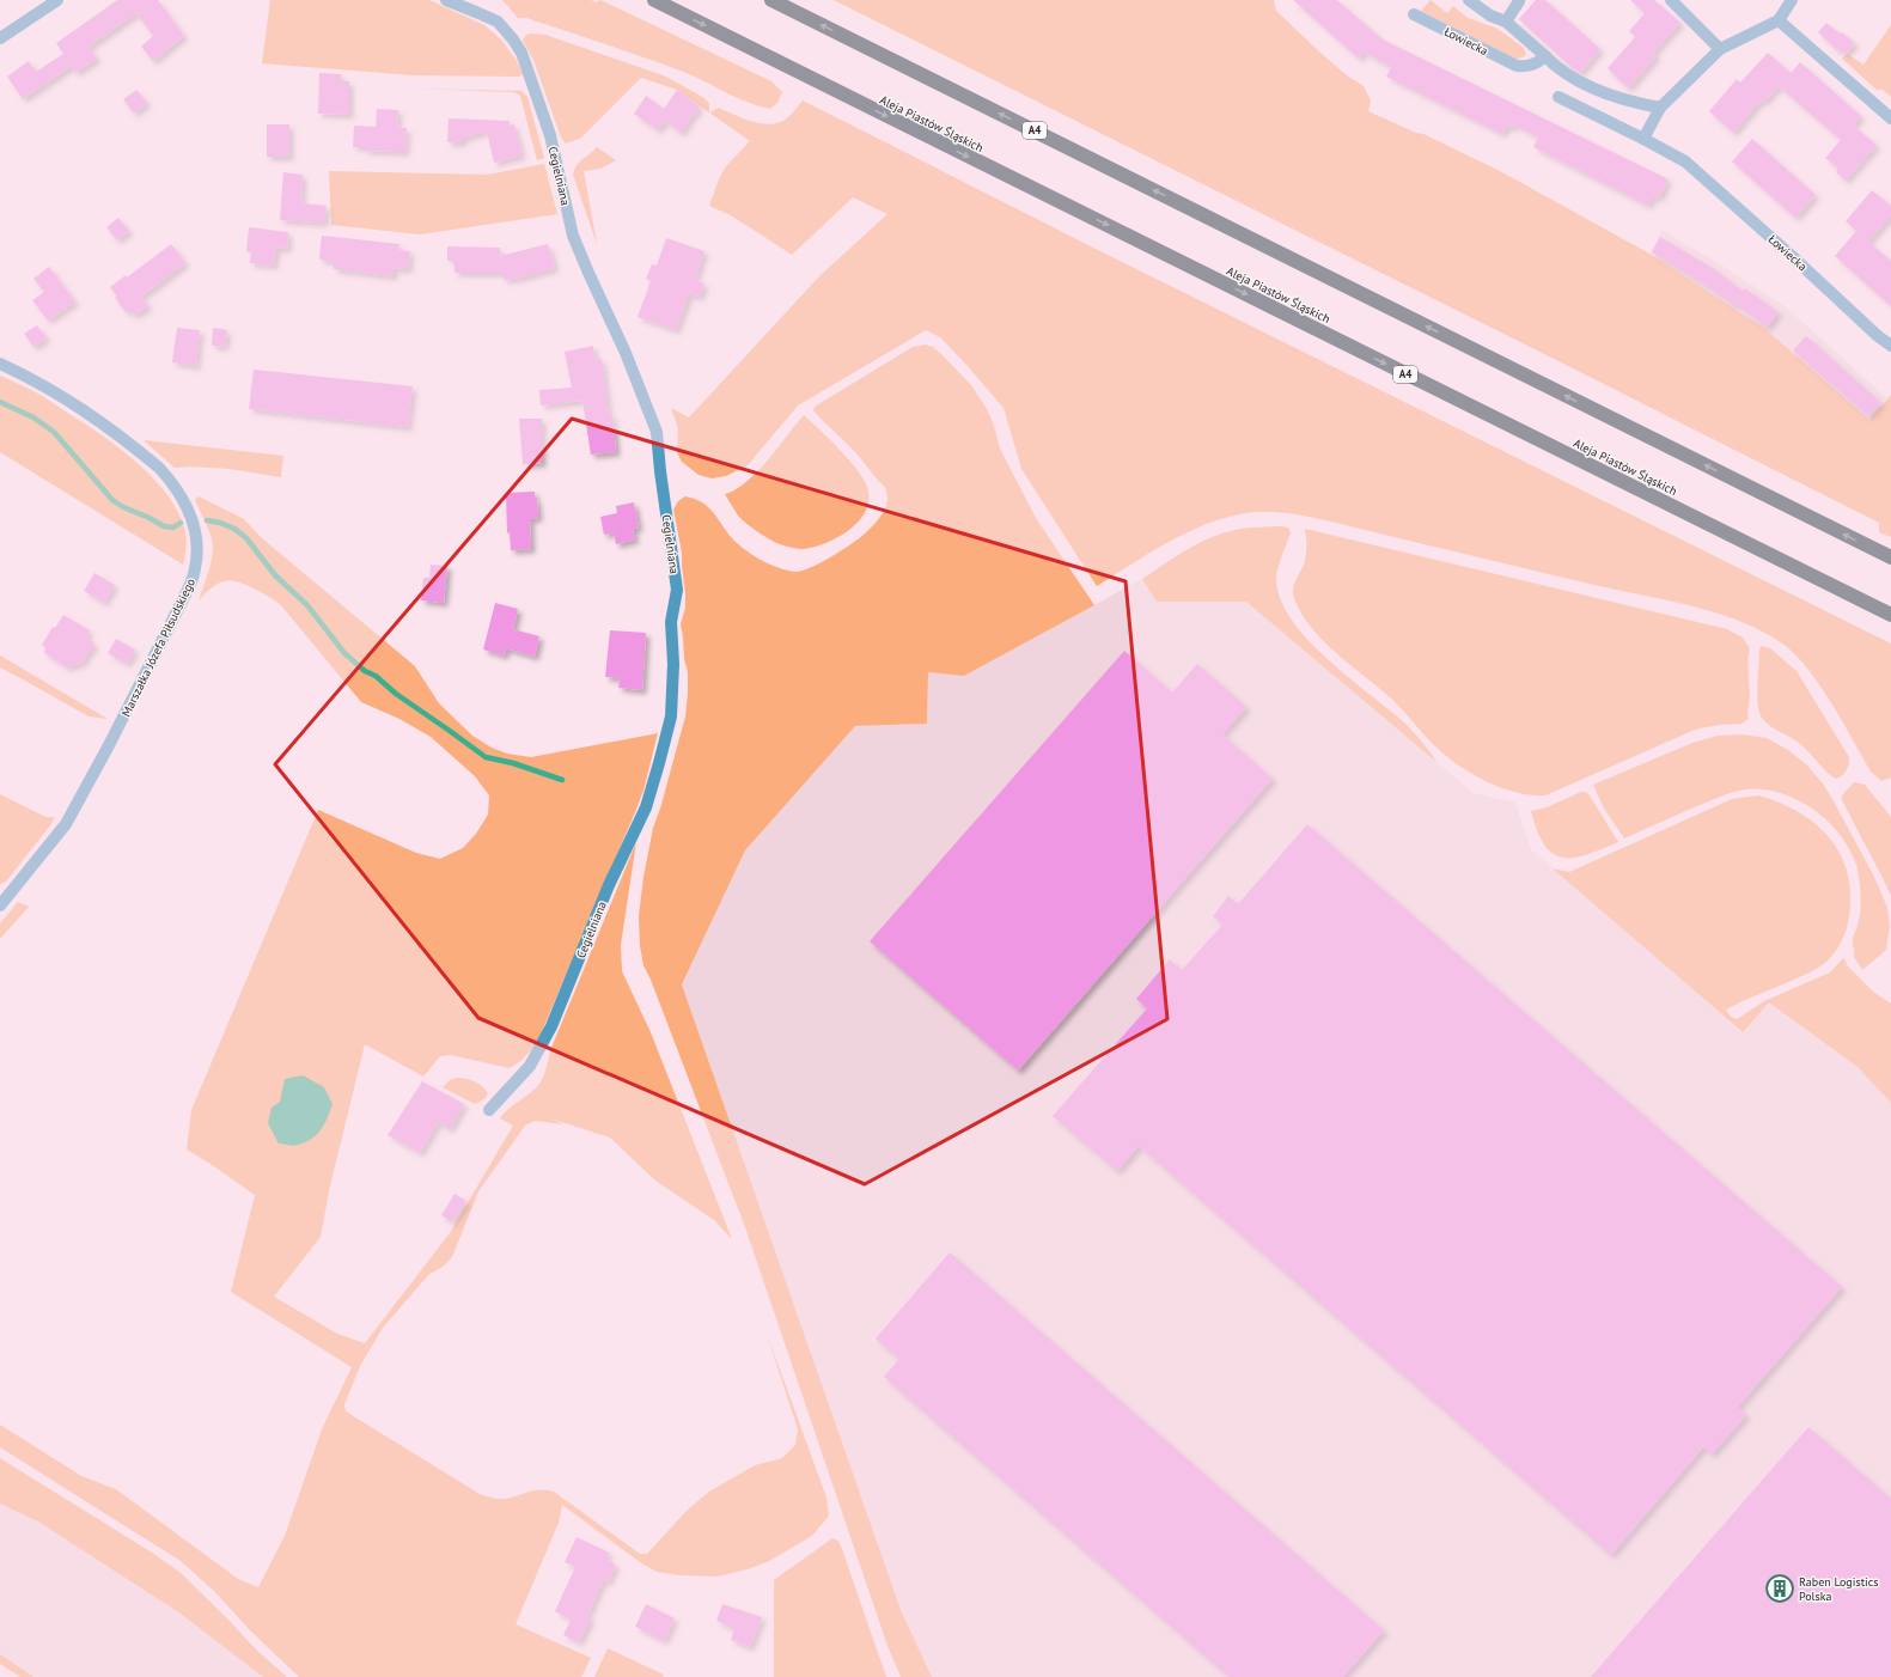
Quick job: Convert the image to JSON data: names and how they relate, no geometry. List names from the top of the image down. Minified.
{"streets":{"highway":["Aleja Piastów Śląskich","A4"],"street":["Łowiecka","Cegielniana","Marszałka Józefa Piłsudskiego"]},"places":{"building":["Raben Logistics Polska"]}}
